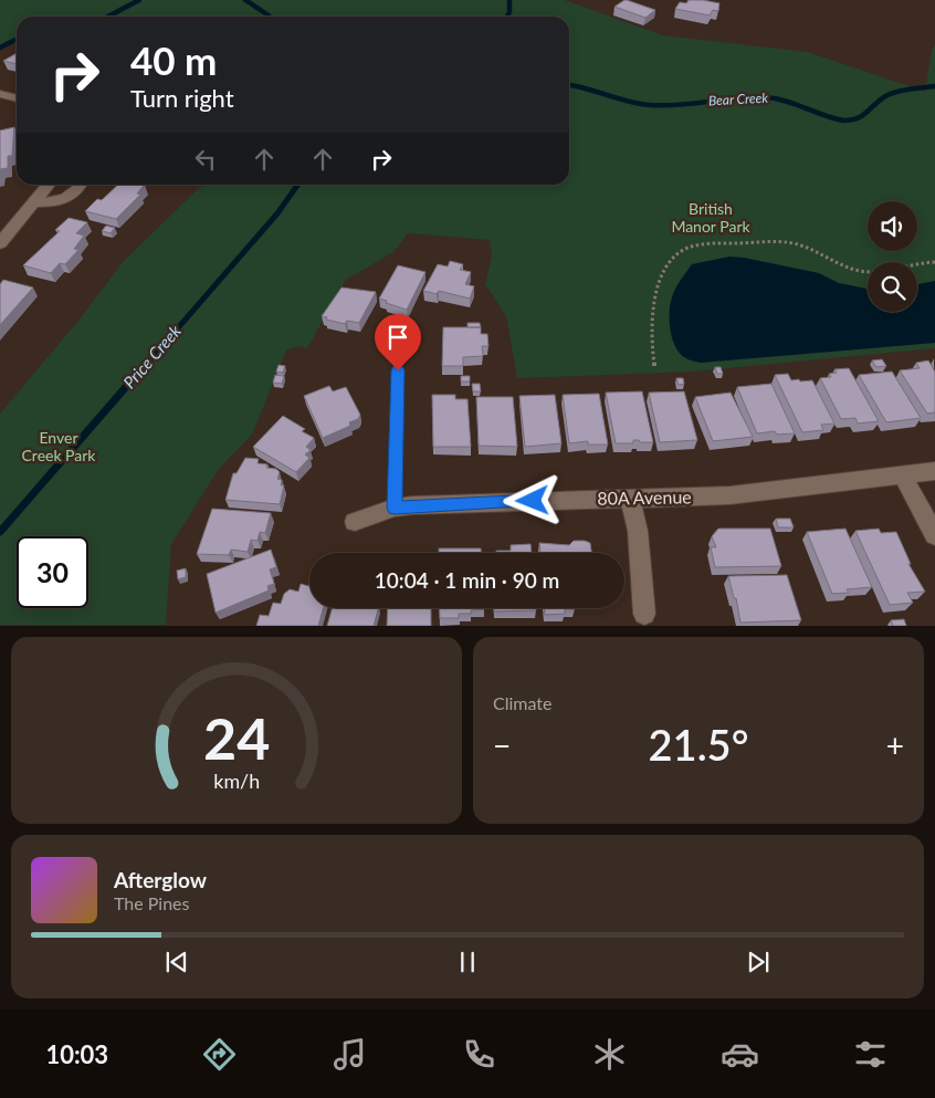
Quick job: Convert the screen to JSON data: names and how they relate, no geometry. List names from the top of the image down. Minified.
{"streets":{"street":["80A Avenue"]},"water":["Bear Creek","Price Creek"],"parks":["British Manor Park","Enver Creek Park"],"page":{"turn":["40 m","Turn right"],"limit":"30","trip":"10:04 · 1 min · 90 m","tile":"Climate","heat":["−","21.5°","+"],"song":["Afterglow","The Pines"],"tabs":"10:03","gauge":["24","km/h"]}}
